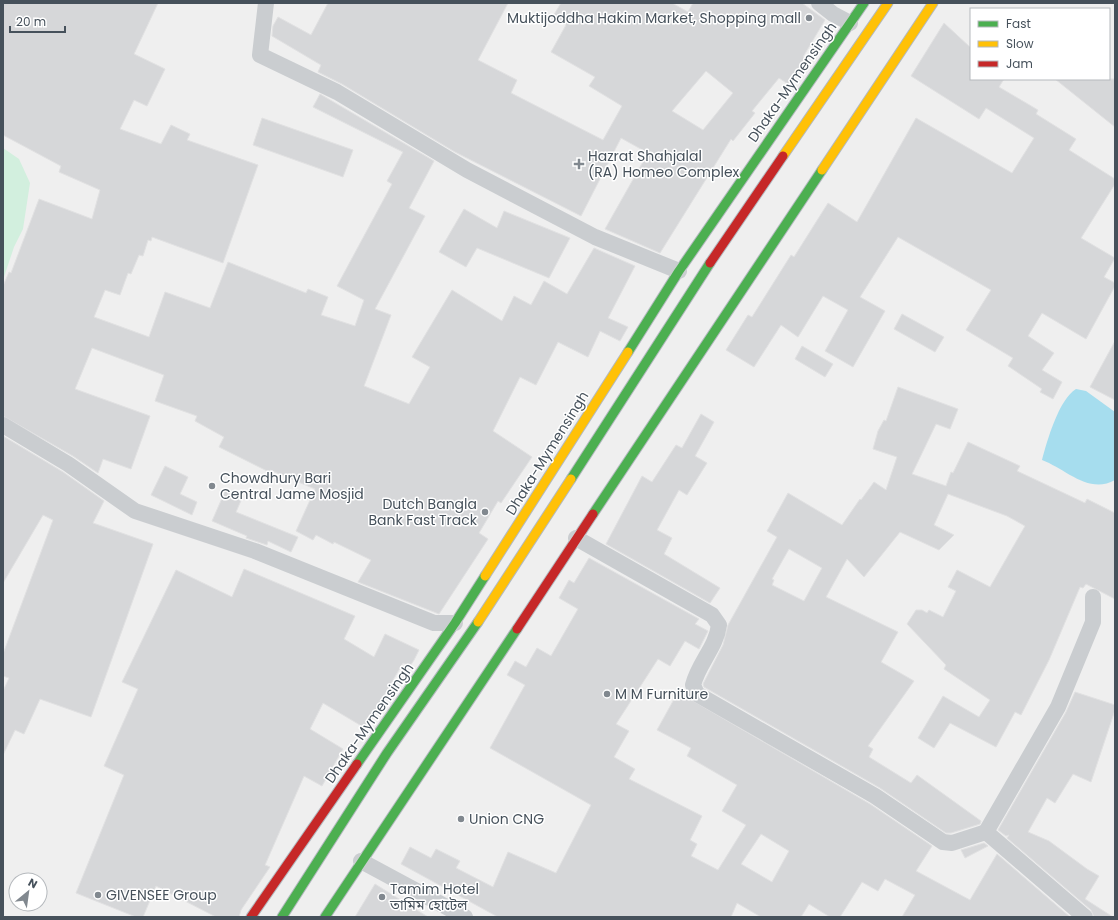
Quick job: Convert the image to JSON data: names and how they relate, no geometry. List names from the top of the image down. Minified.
{"streets":{"highway":["Dhaka-Mymensingh"]},"places":{"other":["Muktijoddha Hakim Market, Shopping mall","Chowdhury Bari Central Jame Mosjid","Dutch Bangla Bank Fast Track","M M Furniture","Union CNG","GIVENSEE Group","Tamim Hotel তামিম হোটেল"],"health":["Hazrat Shahjalal (RA) Homeo Complex"]},"legend":["Fast","Slow","Jam"],"scale_bar":"20 m","north":"top right"}
